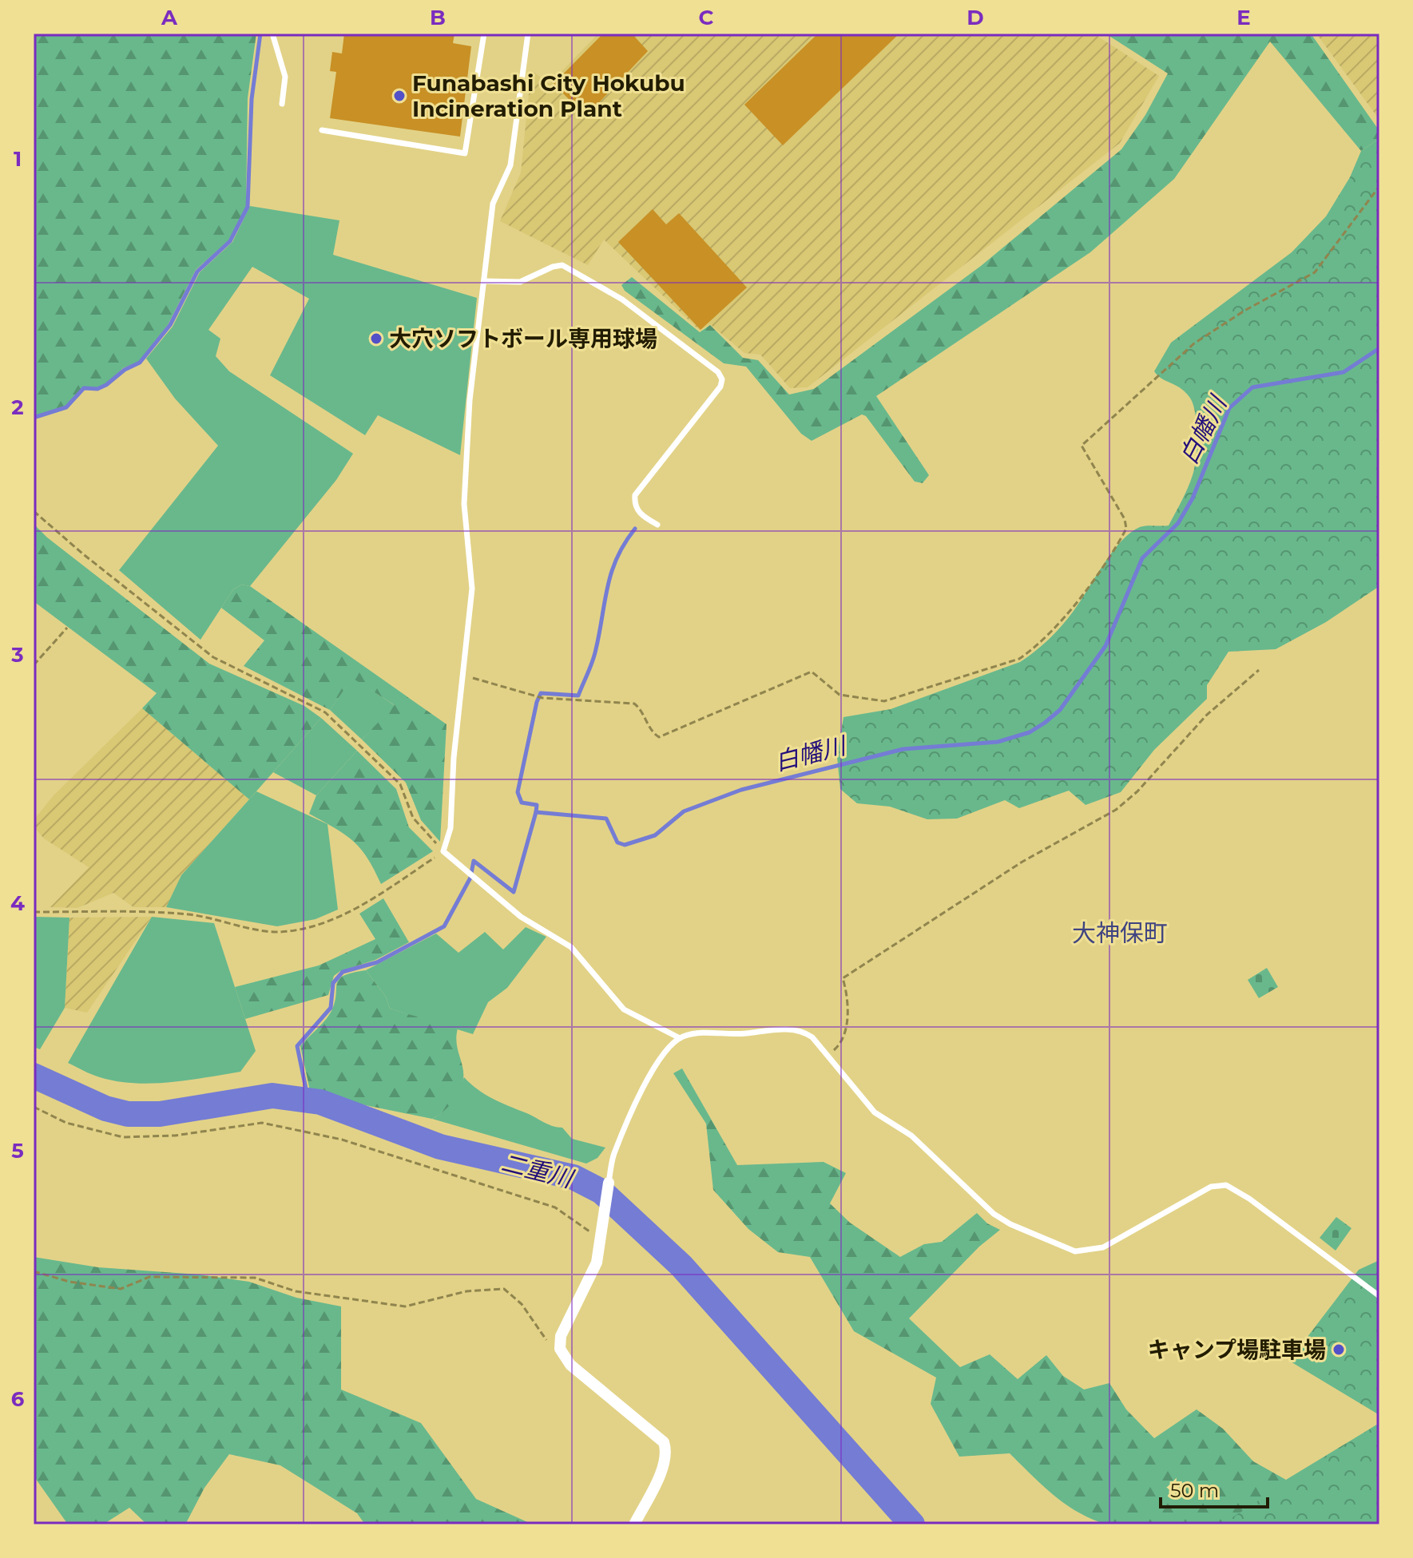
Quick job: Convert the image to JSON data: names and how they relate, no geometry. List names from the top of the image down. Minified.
{"districts":["大神保町"],"water":["白幡川","二重川"],"places":["Funabashi City Hokubu Incineration Plant","大穴ソフトボール専用球場","キャンプ場駐車場"],"scale_bar":"50 m","grid":{"columns":["A","B","C","D","E"],"rows":["1","2","3","4","5","6"]}}
